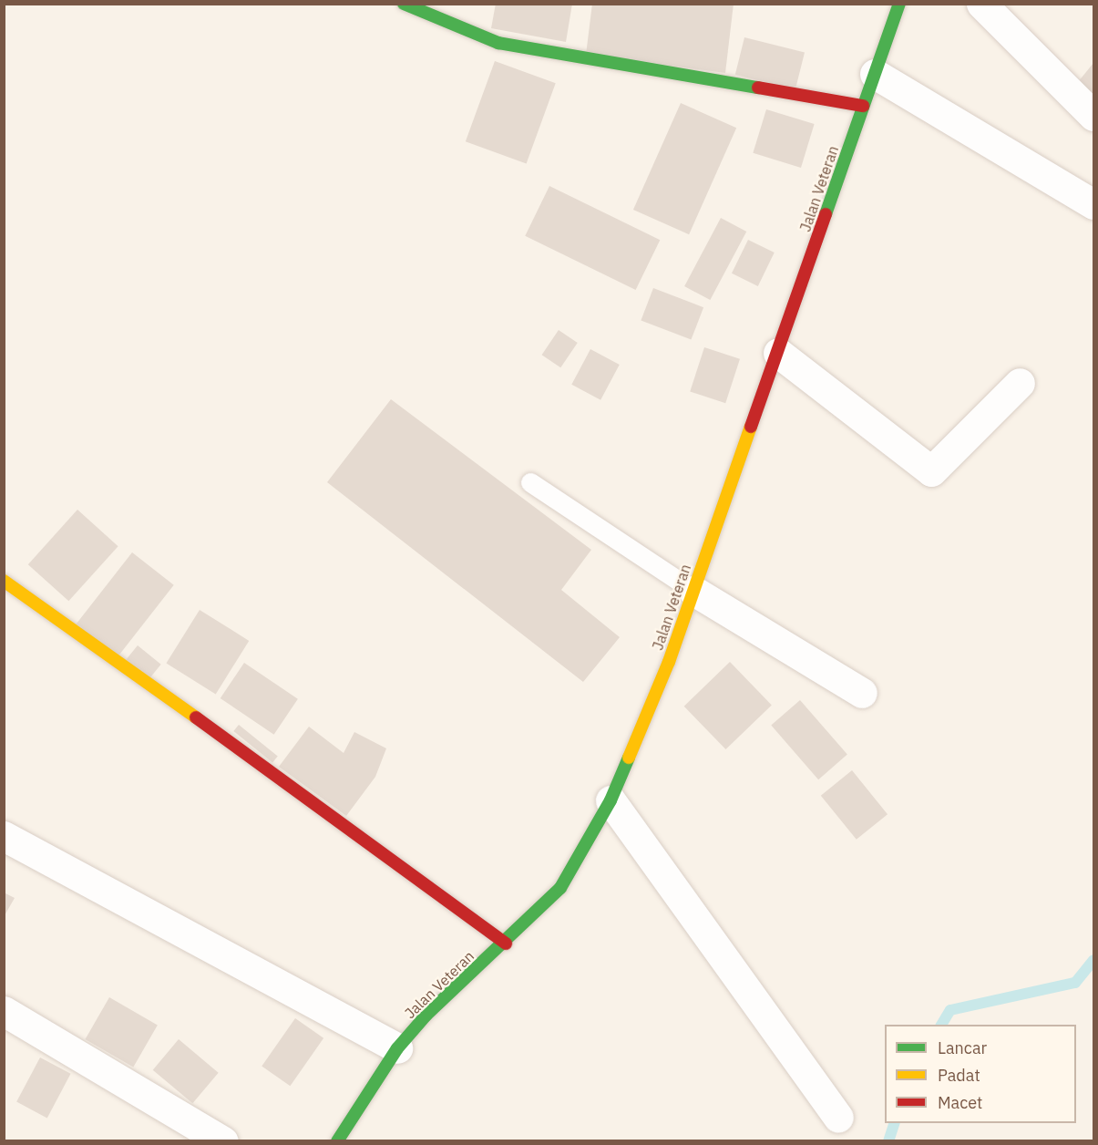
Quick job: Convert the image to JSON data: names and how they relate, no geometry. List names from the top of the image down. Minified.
{"streets":{"street":["Jalan Veteran"]},"legend":["Lancar","Padat","Macet"]}
